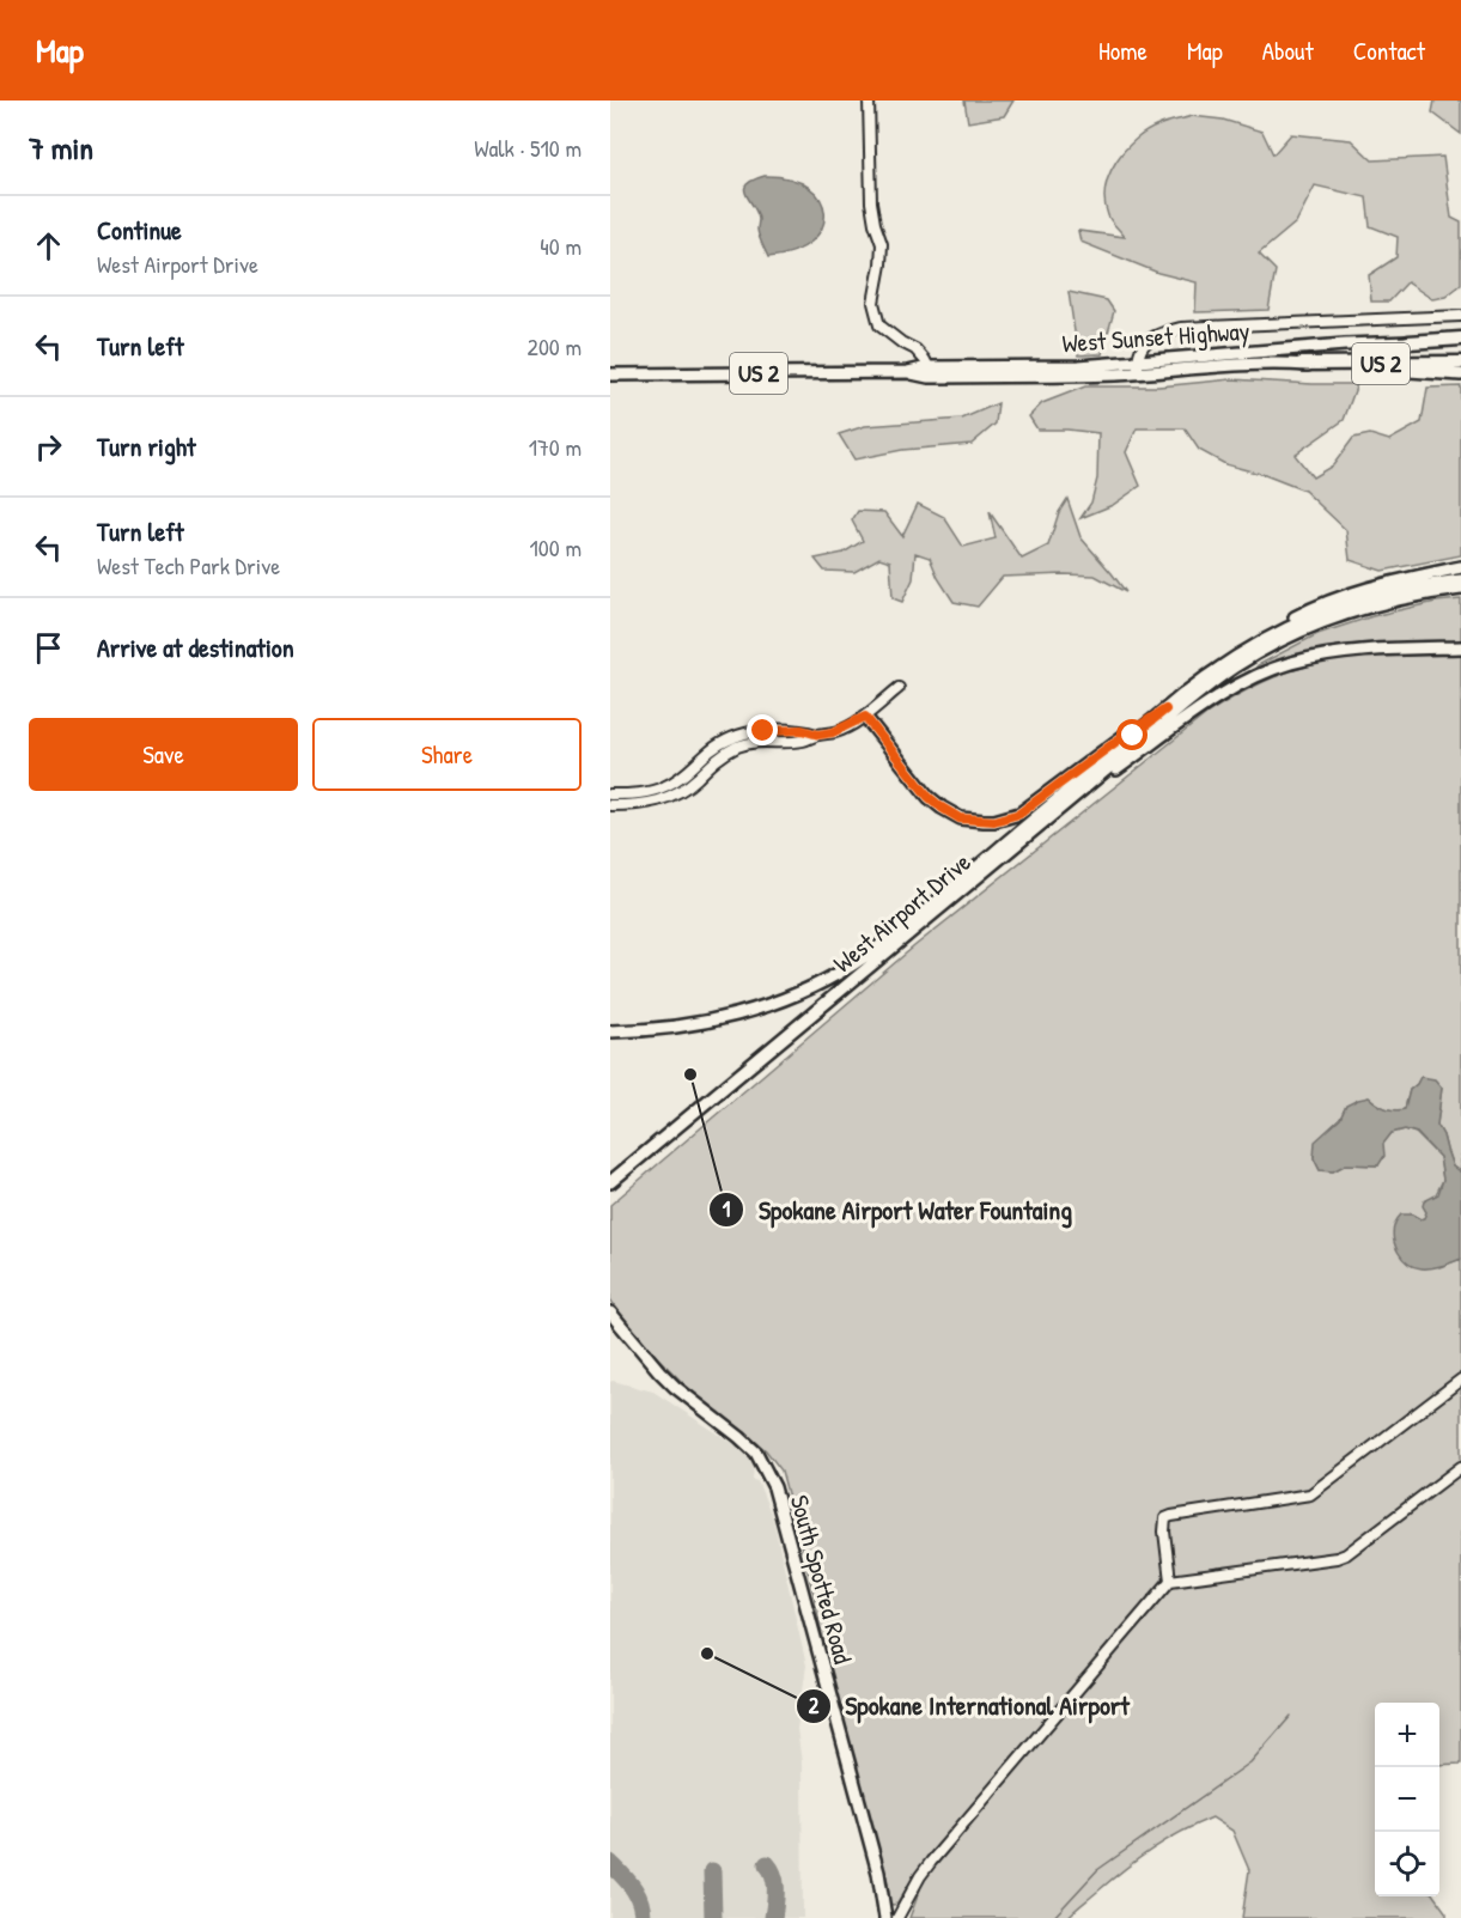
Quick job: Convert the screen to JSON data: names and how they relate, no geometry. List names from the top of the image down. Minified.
{"streets":{"highway":["US 2"],"main road":["West Sunset Highway","West Airport Drive","South Spotted Road"]},"crossings":[["West Sunset Highway","US 2"]],"places":["Spokane Airport Water Fountaing","Spokane International Airport"],"page":{"header":"Map","nav":["Home","Map","About","Contact"],"heading":["7 min","Walk · 510 m"],"list":[["Continue","West Airport Drive","40 m"],["Turn left","200 m"],["Turn right","170 m"],["Turn left","West Tech Park Drive","100 m"],"Arrive at destination"],"buttons":["Save","Share"],"map_buttons":["+","−"]}}
